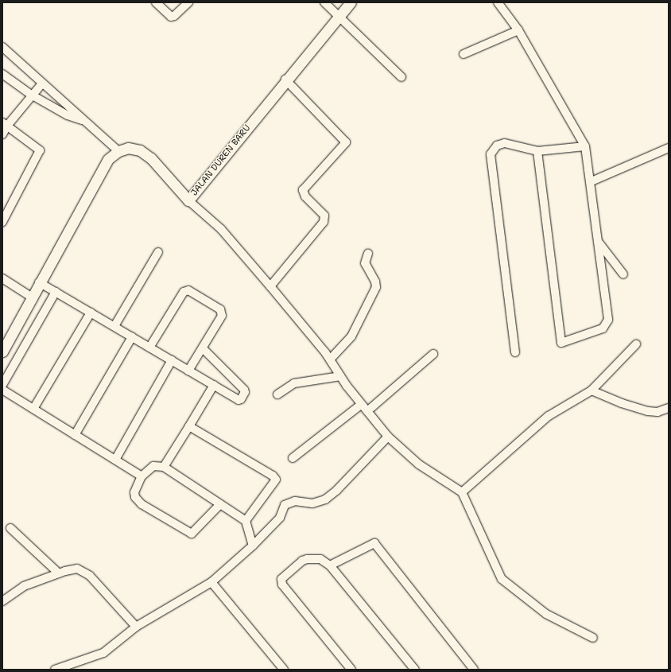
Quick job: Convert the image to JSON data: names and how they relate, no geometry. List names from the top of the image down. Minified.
{"streets":{"street":["JALAN DUREN BARU"]}}
